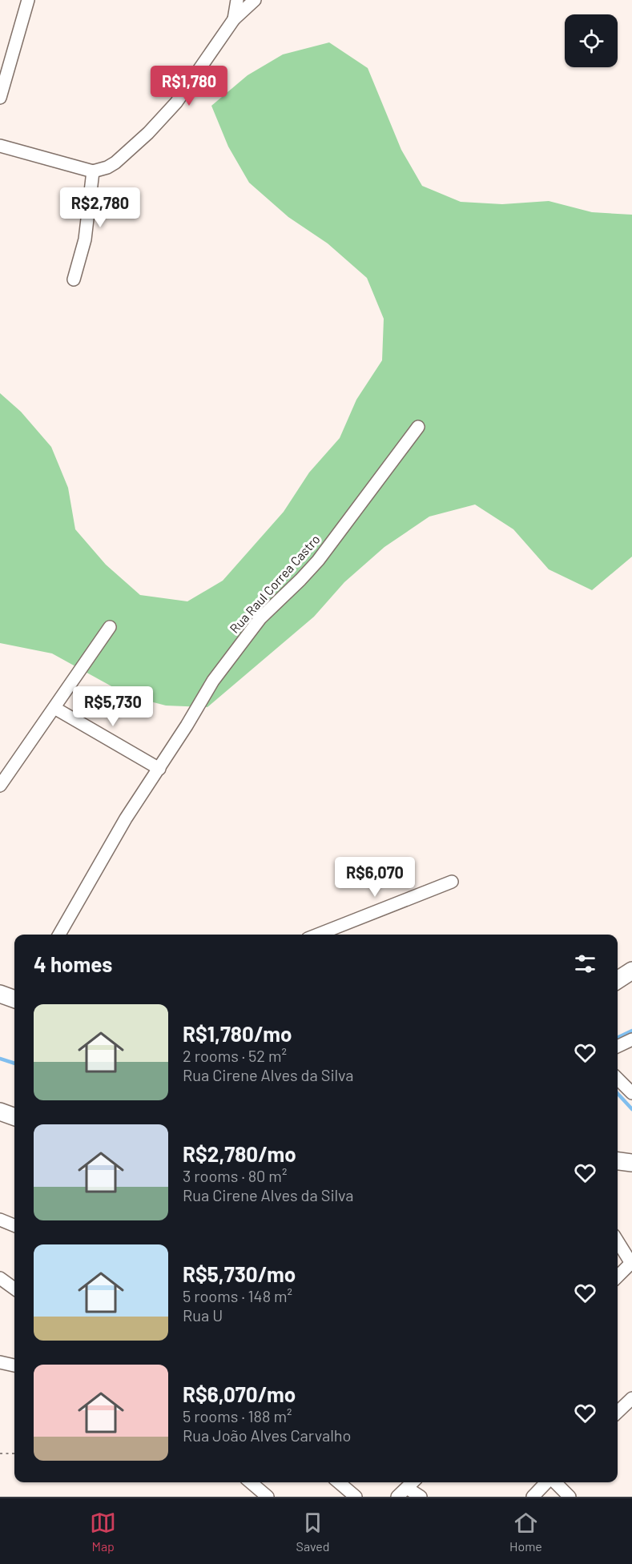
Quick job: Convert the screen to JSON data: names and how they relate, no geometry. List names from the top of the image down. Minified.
{"streets":{"street":["Rua Raul Correa Castro"]},"page":{"price":["R$1,780","R$2,780","R$5,730","R$6,070"],"heading":"4 homes","list":[{"name":"R$1,780/mo","note":"2 rooms · 52 m² · Rua Cirene Alves da Silva"},{"name":"R$2,780/mo","note":"3 rooms · 80 m² · Rua Cirene Alves da Silva"},{"name":"R$5,730/mo","note":"5 rooms · 148 m² · Rua U"},{"name":"R$6,070/mo","note":"5 rooms · 188 m² · Rua João Alves Carvalho"}],"tabs":["Map","Saved","Home"]}}
